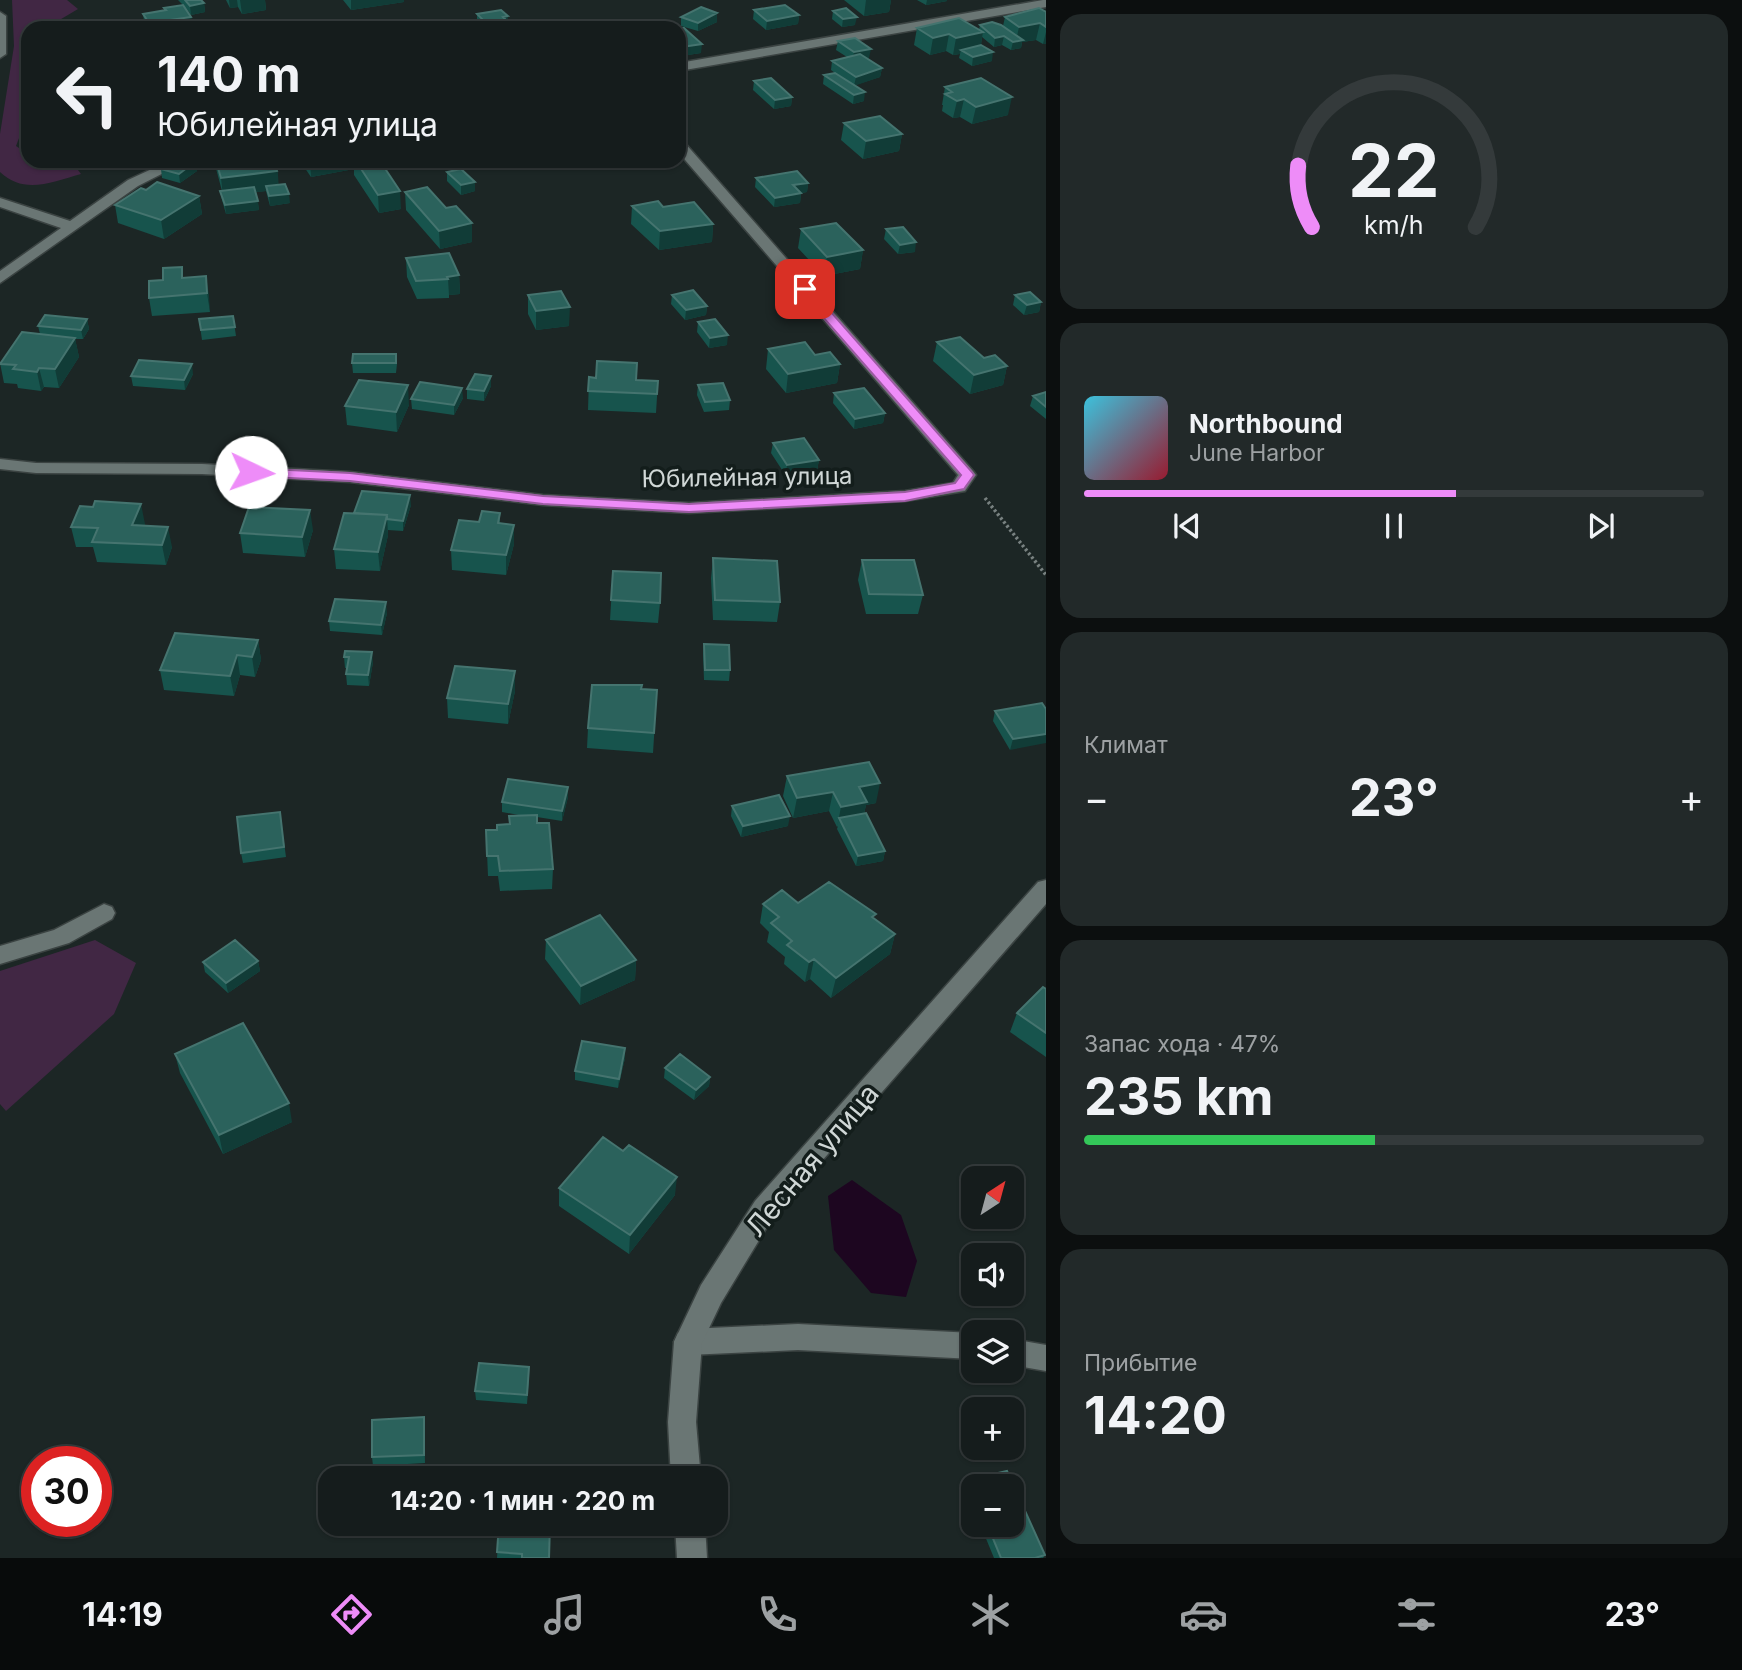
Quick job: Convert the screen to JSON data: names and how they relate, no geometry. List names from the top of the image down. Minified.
{"streets":{"street":["Юбилейная улица","Лесная улица"]},"north":"top right","page":{"turn":["140 m","Юбилейная улица"],"song":["Northbound","June Harbor"],"tile":["Климат",["Запас хода · 47%","235 km"],["Прибытие","14:20"]],"heat":["−","23°","+"],"map_buttons":["+","−"],"limit":"30","trip":"14:20 · 1 мин · 220 m","tabs":["14:19","23°"],"gauge":["22","km/h"]}}
